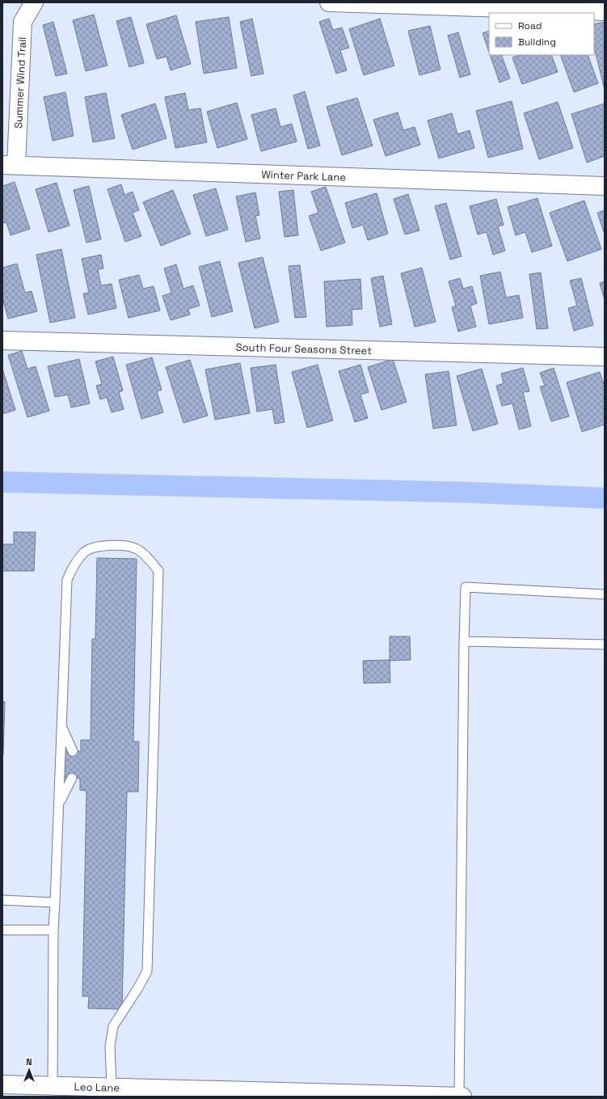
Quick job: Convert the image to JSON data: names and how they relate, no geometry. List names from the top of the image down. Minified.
{"streets":{"street":["Summer Wind Trail","Winter Park Lane","South Four Seasons Street","Leo Lane"]},"crossings":[["Summer Wind Trail","Winter Park Lane"]],"legend":["Road","Building"],"north":"top"}
